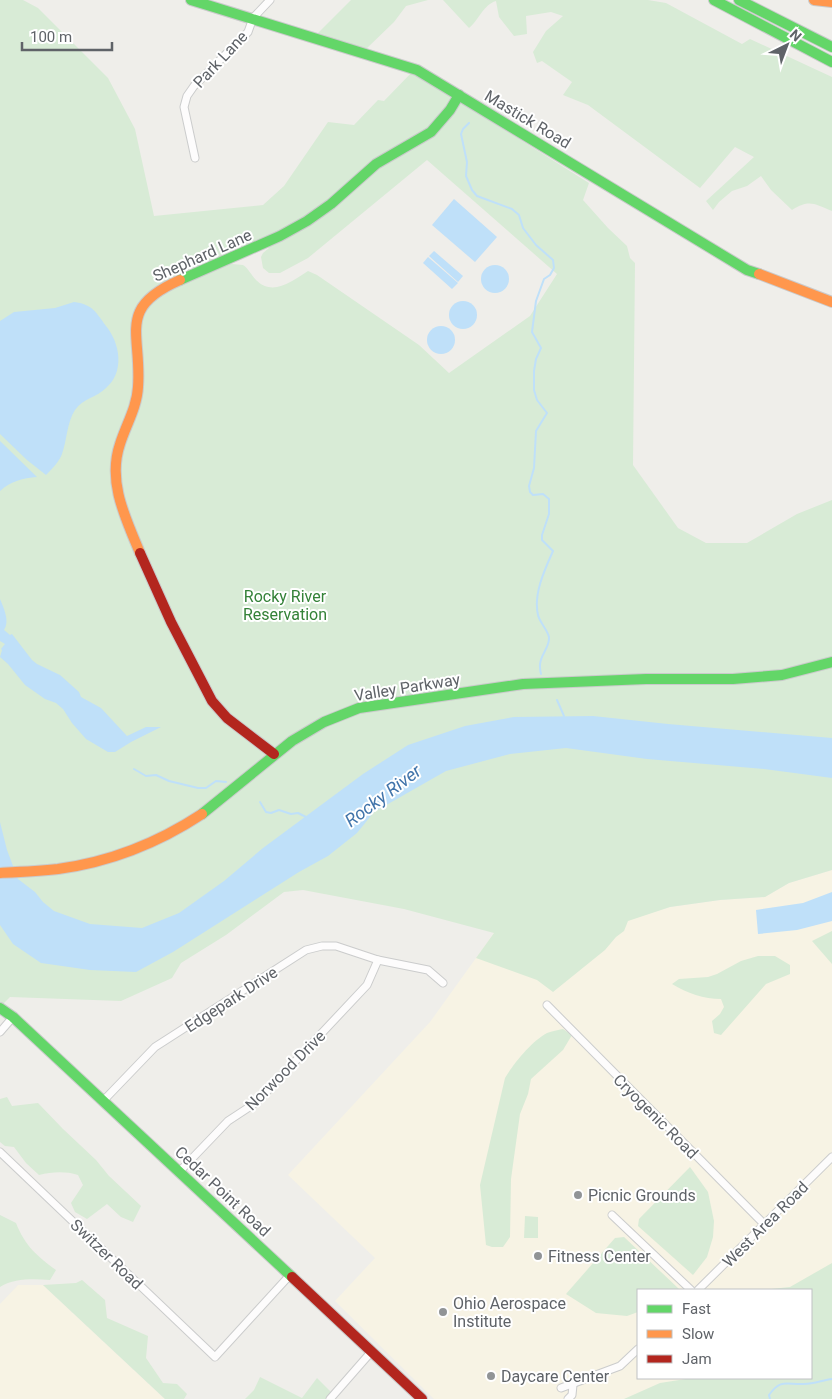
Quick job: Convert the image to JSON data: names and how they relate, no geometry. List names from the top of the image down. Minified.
{"streets":{"main road":["Mastick Road","Shephard Lane","Valley Parkway","Cedar Point Road"],"street":["Park Lane","Edgepark Drive","Norwood Drive","Cryogenic Road","West Area Road","Switzer Road"]},"crossings":[["Park Lane","Mastick Road"],["Mastick Road","Shephard Lane"],["Shephard Lane","Valley Parkway"],["Edgepark Drive","Norwood Drive"],["Edgepark Drive","Cedar Point Road"],["Norwood Drive","Cedar Point Road"],["Cryogenic Road","West Area Road"],["Cedar Point Road","Switzer Road"]],"water":["Rocky River"],"parks":["Rocky River Reservation"],"places":["Picnic Grounds","Fitness Center","Ohio Aerospace Institute","Daycare Center"],"legend":["Fast","Slow","Jam"],"scale_bar":"100 m","north":"top right"}
